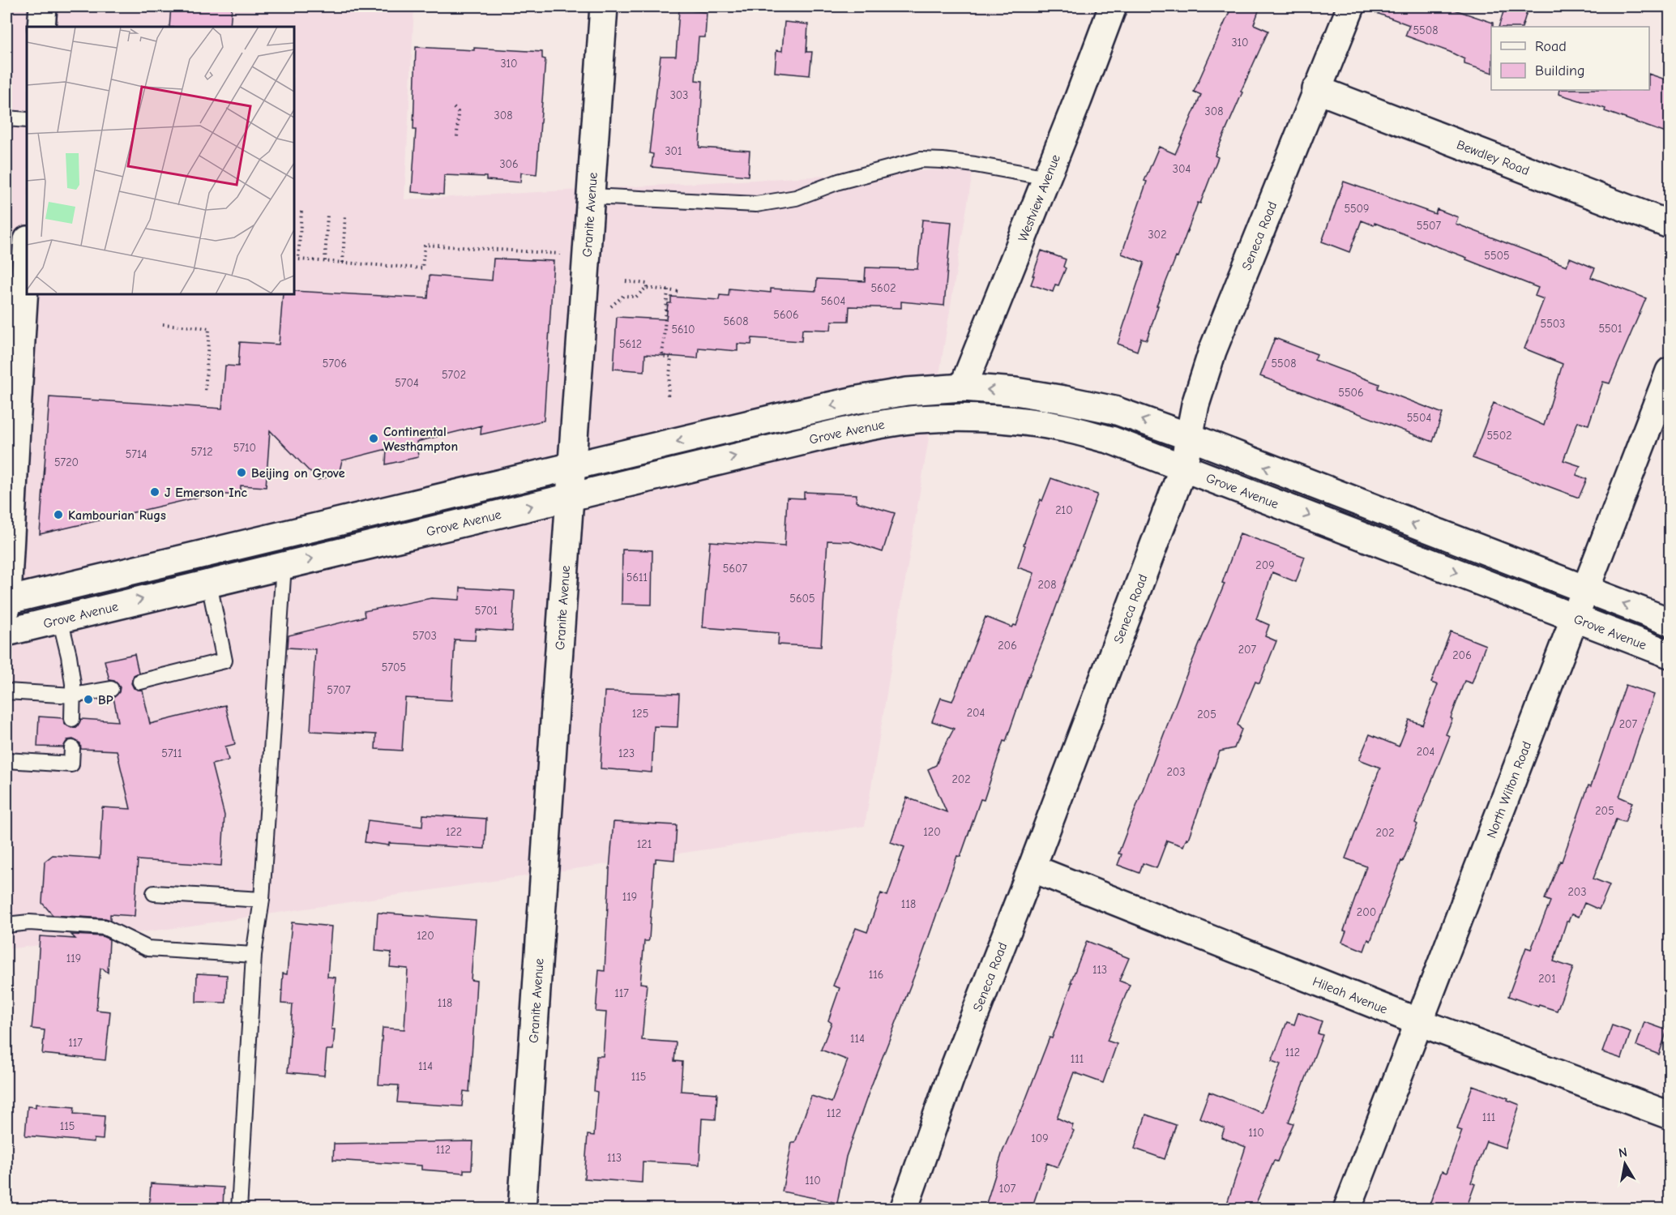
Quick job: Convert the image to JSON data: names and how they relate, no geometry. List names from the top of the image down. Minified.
{"streets":{"street":["Bewdley Road","Westview Avenue","Granite Avenue","Seneca Road","Grove Avenue","North Wilton Road","Hileah Avenue"]},"crossings":[["Bewdley Road","Seneca Road"],["Granite Avenue","Grove Avenue"],["Seneca Road","Grove Avenue"],["Seneca Road","Hileah Avenue"],["Grove Avenue","North Wilton Road"],["North Wilton Road","Hileah Avenue"]],"places":["Continental Westhampton","Beijing on Grove","J Emerson Inc","Kambourian Rugs","BP"],"house_numbers":["5508","310","310","303","308","308","301","306","304","5509","5507","302","5505","5602","5604","5606","5608","5503","5501","5610","5612","5706","5508","5702","5704","5506","5504","5502","5710","5712","5714","5720","210","209","5607","5611","208","5605","5701","5703","206","207","206","5705","5707","204","125","205","207","204","5711","123","203","202","205","122","120","202","121","203","119","118","200","120","119","113","116","201","117","118","114","117","112","111","114","115","112","111","115","110","109","112","113","110","107"],"legend":["Road","Building"],"north":"top"}
